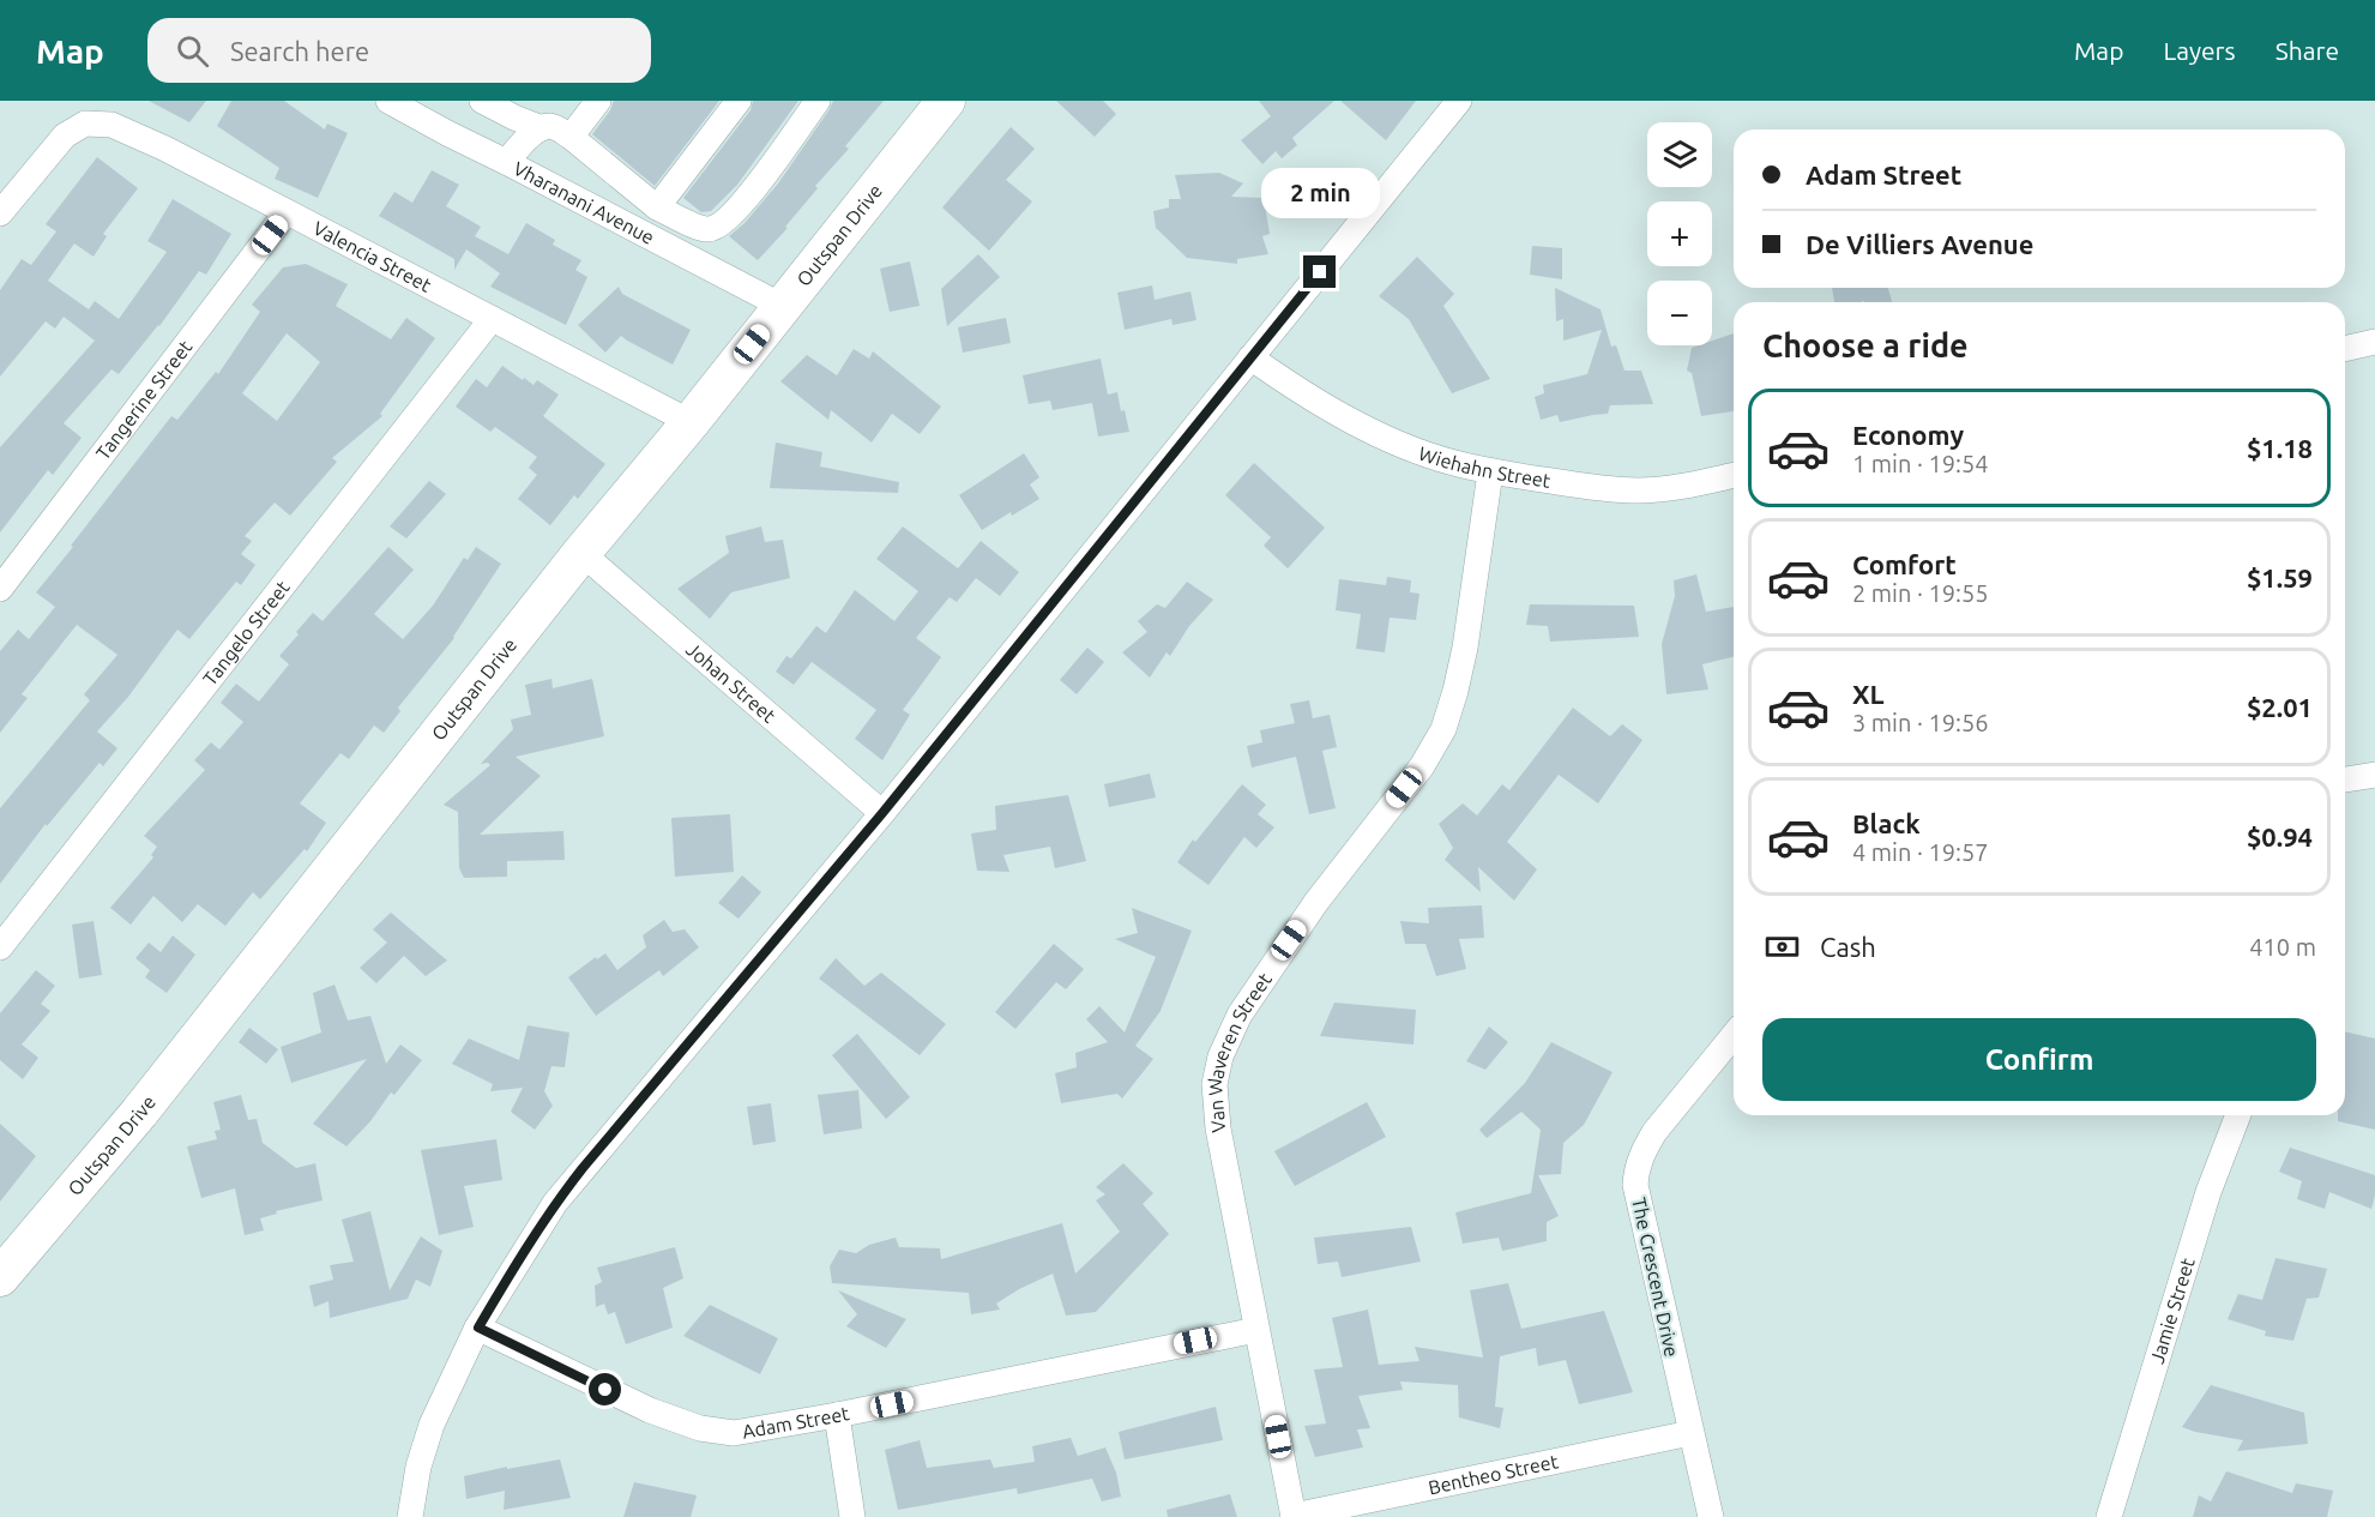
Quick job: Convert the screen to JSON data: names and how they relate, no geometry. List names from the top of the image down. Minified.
{"streets":{"street":["Vharanani Avenue","Outspan Drive","Valencia Street","Tangerine Street","Wiehahn Street","Tangelo Street","Johan Street","Van Waveren Street","The Crescent Drive","Jamie Street","Adam Street","Bentheo Street"]},"crossings":[["Vharanani Avenue","Outspan Drive"],["Outspan Drive","Valencia Street"],["Outspan Drive","Johan Street"],["Valencia Street","Tangerine Street"],["Valencia Street","Tangelo Street"],["Wiehahn Street","Van Waveren Street"],["Van Waveren Street","Adam Street"],["Van Waveren Street","Bentheo Street"],["The Crescent Drive","Bentheo Street"]],"page":{"header":"Map","search":"Search here","nav":["Map","Layers","Share"],"map_buttons":["+","−"],"banner":["Adam Street","De Villiers Avenue"],"bubble":"2 min","heading":"Choose a ride","list":[{"name":"Economy","note":"1 min · 19:54","value":"$1.18"},{"name":"Comfort","note":"2 min · 19:55","value":"$1.59"},{"name":"XL","note":"3 min · 19:56","value":"$2.01"},{"name":"Black","note":"4 min · 19:57","value":"$0.94"}],"pay":["Cash","410 m"],"buttons":"Confirm"}}
